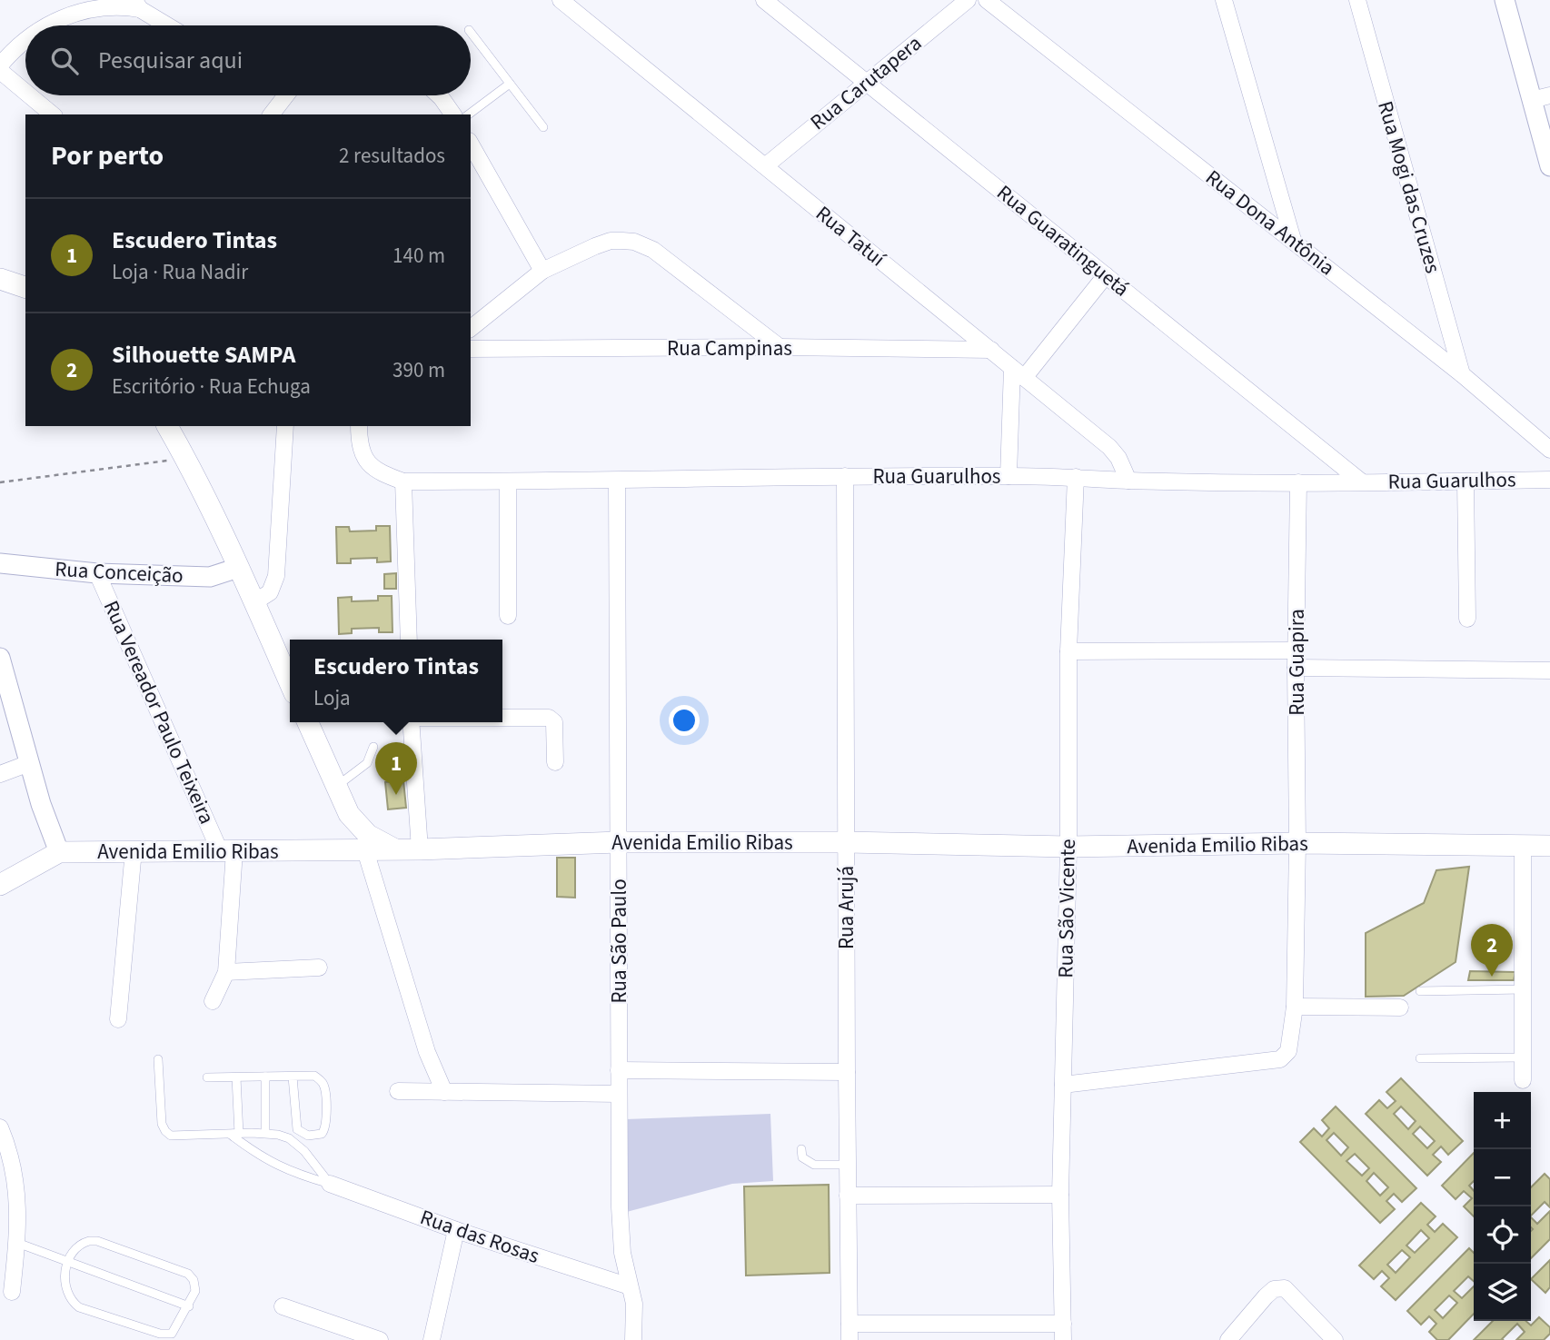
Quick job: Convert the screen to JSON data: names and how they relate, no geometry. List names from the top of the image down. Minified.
{"streets":{"main road":["Avenida Emilio Ribas"],"street":["Rua Carutapera","Rua Mogi das Cruzes","Rua Dona Antônia","Rua Tatuí","Rua Guaratinguetá","Rua Campinas","Rua Guarulhos","Rua Conceição","Rua Guapira","Rua Vereador Paulo Teixeira","Rua Arujá","Rua São Vicente","Rua São Paulo","Rua das Rosas"]},"crossings":[["Rua Carutapera","Rua Tatuí"],["Rua Carutapera","Rua Guaratinguetá"],["Rua Mogi das Cruzes","Rua Dona Antônia"],["Rua Tatuí","Rua Campinas"],["Rua Tatuí","Rua Guarulhos"],["Rua Guaratinguetá","Rua Guarulhos"],["Rua Guarulhos","Rua Guapira"],["Rua Guarulhos","Rua Arujá"],["Rua Guarulhos","Rua São Vicente"],["Rua Guarulhos","Rua São Paulo"],["Rua Conceição","Rua Vereador Paulo Teixeira"],["Rua Guapira","Avenida Emilio Ribas"],["Rua Guapira","Rua São Vicente"],["Rua Vereador Paulo Teixeira","Avenida Emilio Ribas"],["Avenida Emilio Ribas","Rua Arujá"],["Avenida Emilio Ribas","Rua São Vicente"],["Avenida Emilio Ribas","Rua São Paulo"],["Rua São Paulo","Rua das Rosas"]],"page":{"search":"Pesquisar aqui","heading":["Por perto","2 resultados"],"list":[{"mark":"1","name":"Escudero Tintas","note":"Loja · Rua Nadir","value":"140 m"},{"mark":"2","name":"Silhouette SAMPA","note":"Escritório · Rua Echuga","value":"390 m"}],"popup":["Escudero Tintas","Loja"],"pins":["1","2"],"map_buttons":["+","−"]}}
